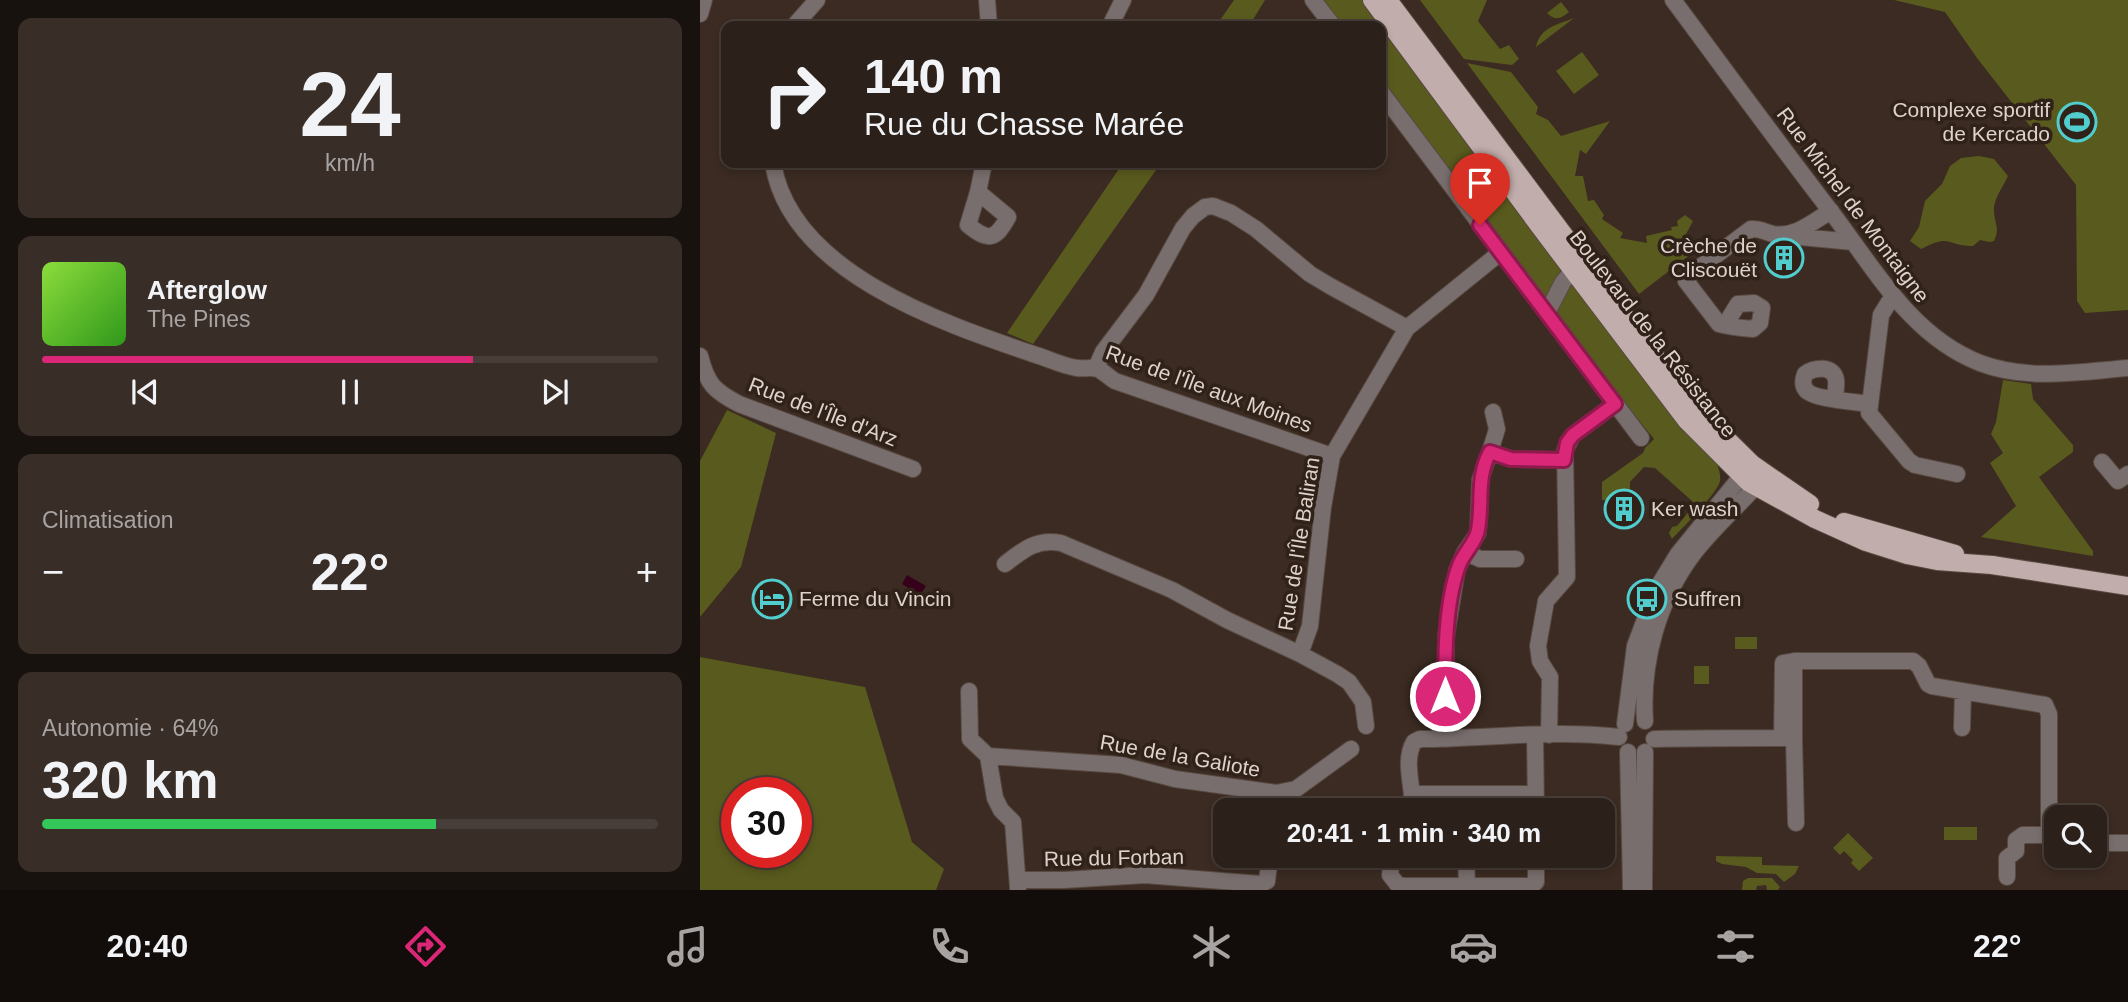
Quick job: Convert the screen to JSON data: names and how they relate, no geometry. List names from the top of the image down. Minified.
{"streets":{"main road":["Boulevard de la Résistance"],"street":["Rue Michel de Montaigne","Rue de l'Île aux Moines","Rue de l'Île d'Arz","Rue de l'Île Baliran","Rue de la Galiote","Rue du Forban"]},"crossings":[["Rue de l'Île aux Moines","Rue de l'Île Baliran"]],"places":{"sports":["Complexe sportif de Kercado"],"building":["Crèche de Cliscouët","Ker wash"],"hotel":["Ferme du Vincin"],"bus stop":["Suffren"]},"page":{"tile":[["24","km/h"],"Climatisation",["Autonomie · 64%","320 km"]],"turn":["140 m","Rue du Chasse Marée"],"song":["Afterglow","The Pines"],"heat":["−","22°","+"],"limit":"30","trip":"20:41 · 1 min · 340 m","tabs":["20:40","22°"]}}
